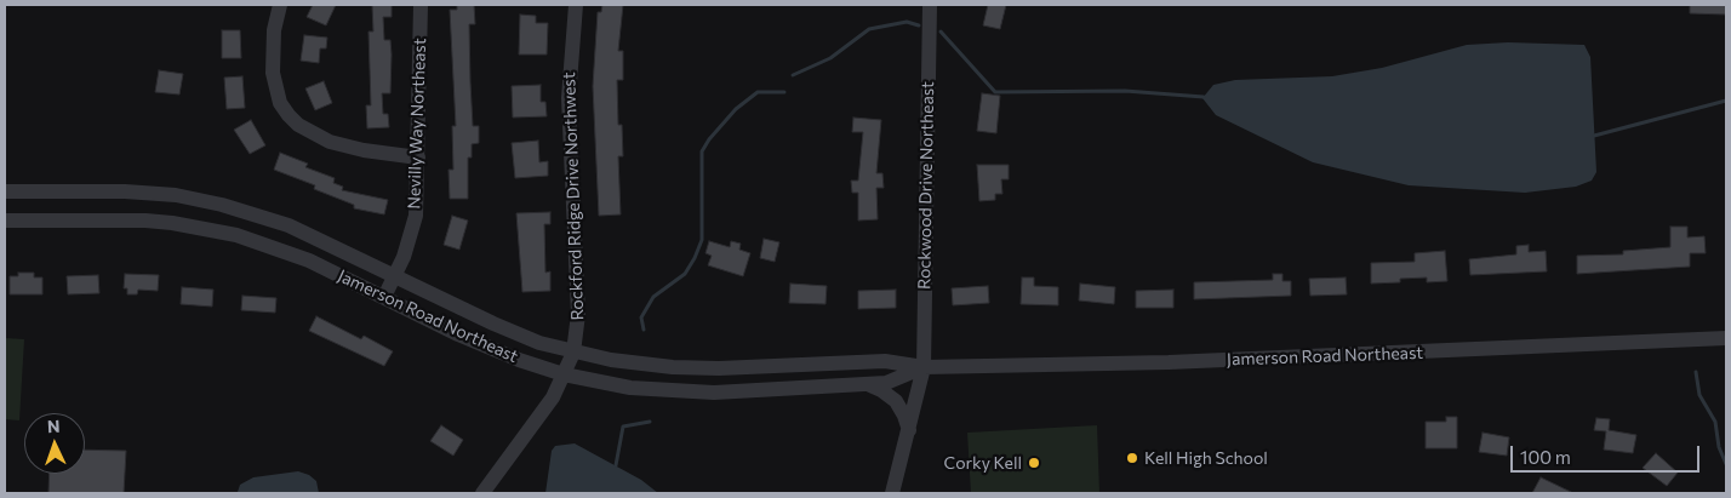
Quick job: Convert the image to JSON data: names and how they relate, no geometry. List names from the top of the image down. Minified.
{"streets":{"street":["Nevilly Way Northeast","Rockwood Drive Northeast","Rockford Ridge Drive Northwest","Jamerson Road Northeast"]},"crossings":[["Nevilly Way Northeast","Jamerson Road Northeast"],["Rockwood Drive Northeast","Jamerson Road Northeast"],["Rockford Ridge Drive Northwest","Jamerson Road Northeast"]],"places":["Kell High School","Corky Kell"],"scale_bar":"100 m","north":"top"}
